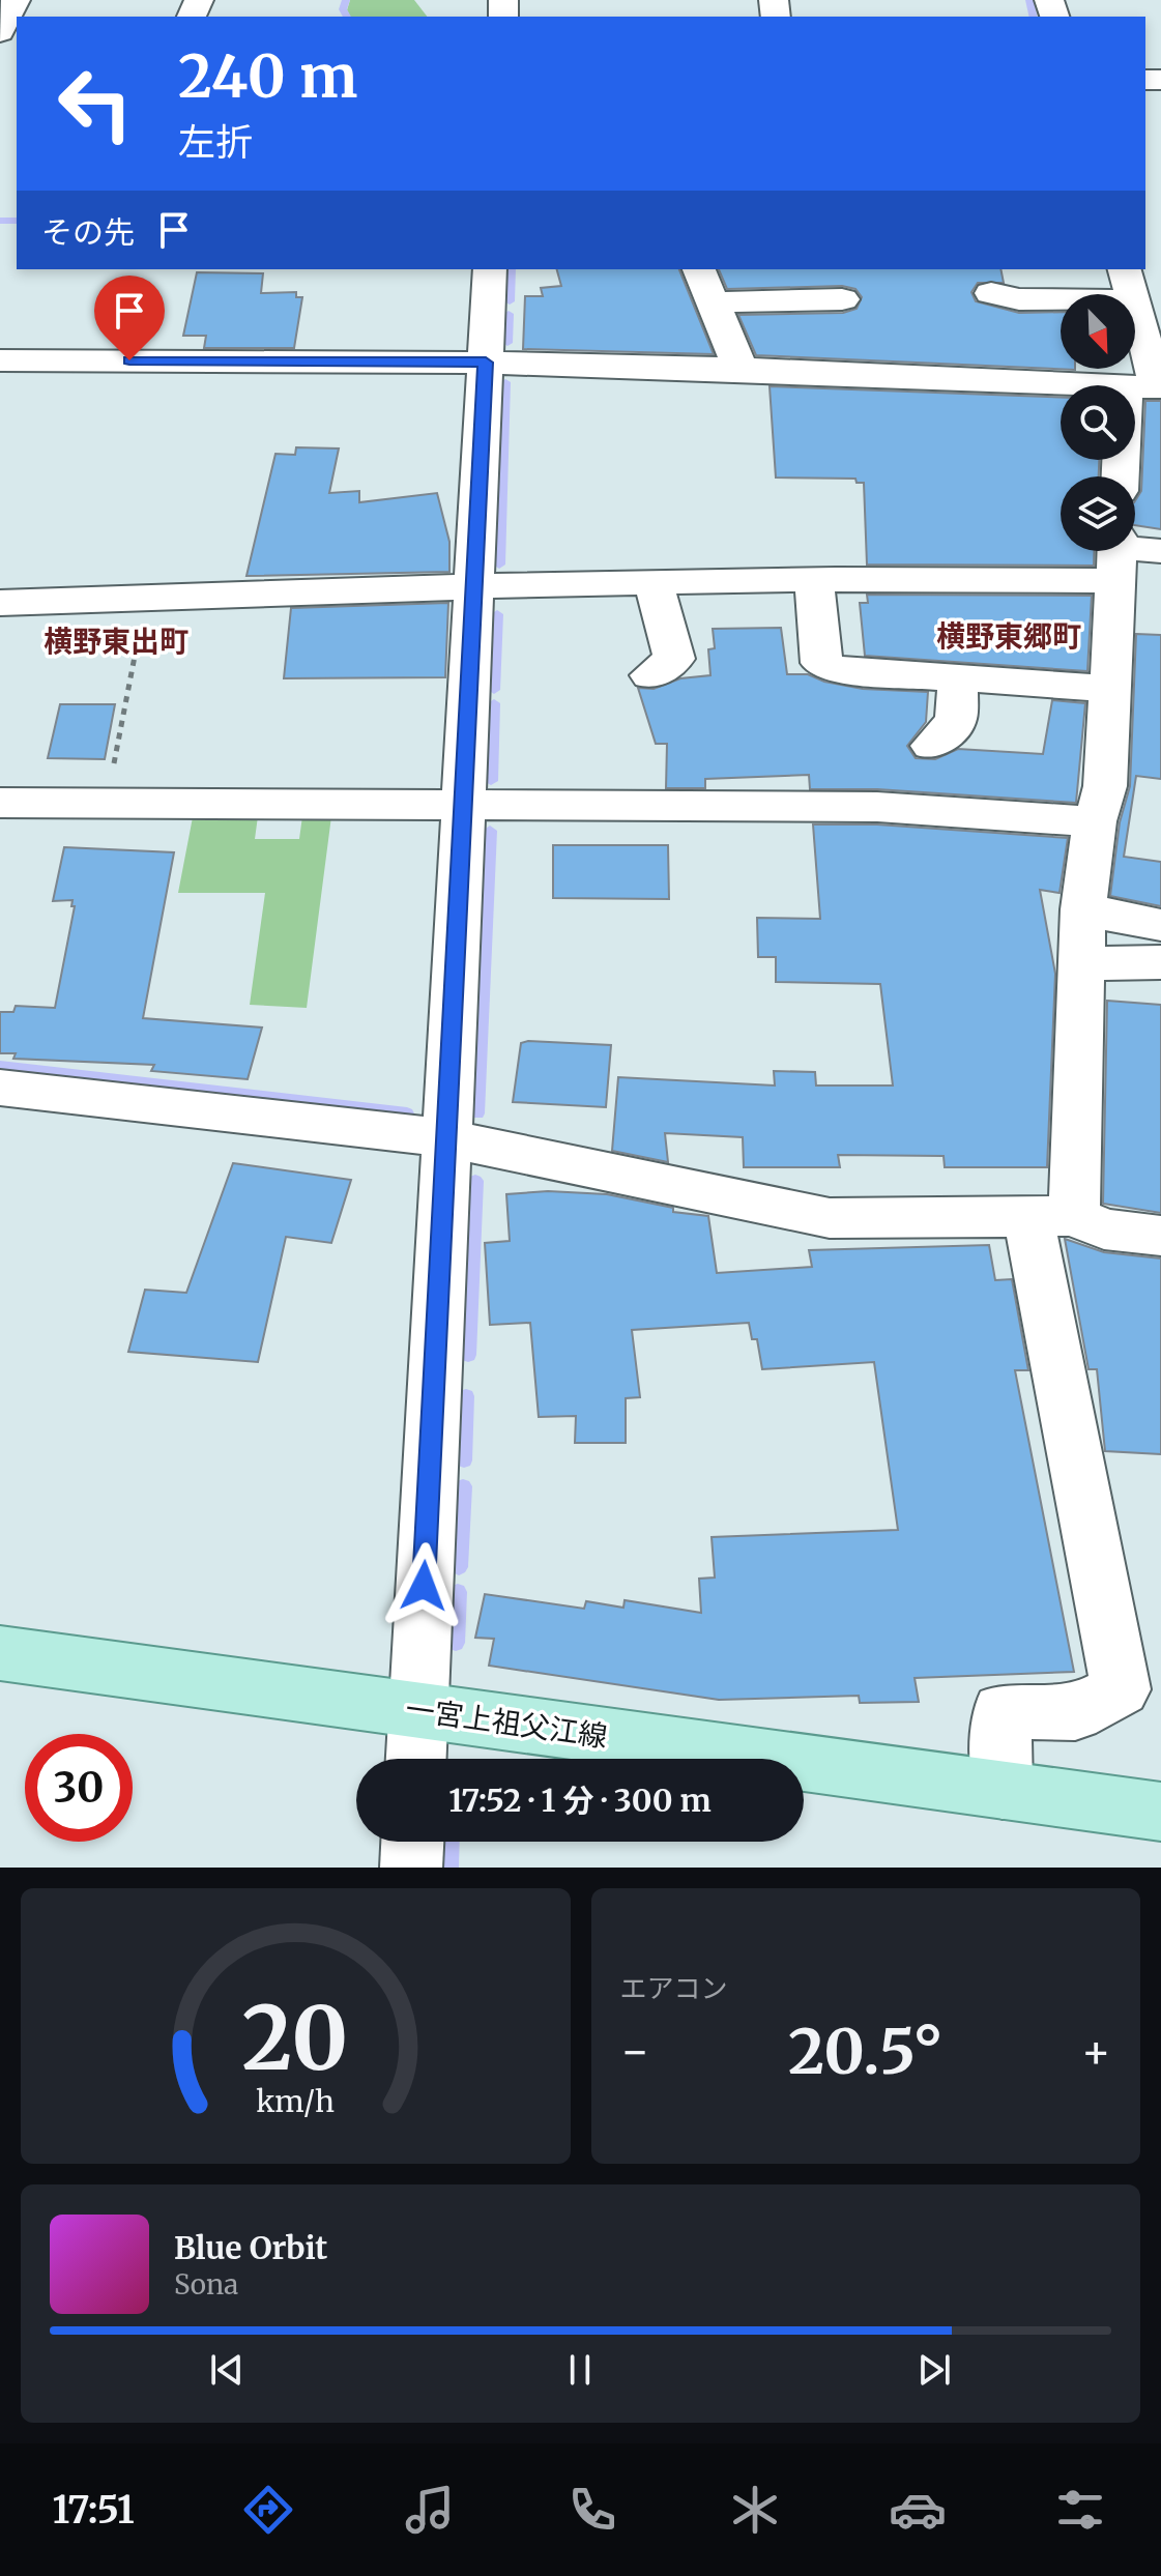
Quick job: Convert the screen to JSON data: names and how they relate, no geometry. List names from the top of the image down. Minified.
{"streets":{"main road":["一宮上祖父江線"]},"districts":["横野東郷町","横野東出町"],"north":"bottom right","page":{"turn":["240 m","左折"],"then":"その先","limit":"30","trip":"17:52 · 1 分 · 300 m","tile":"エアコン","heat":["−","20.5°","+"],"song":["Blue Orbit","Sona"],"tabs":"17:51","gauge":["20","km/h"]}}
